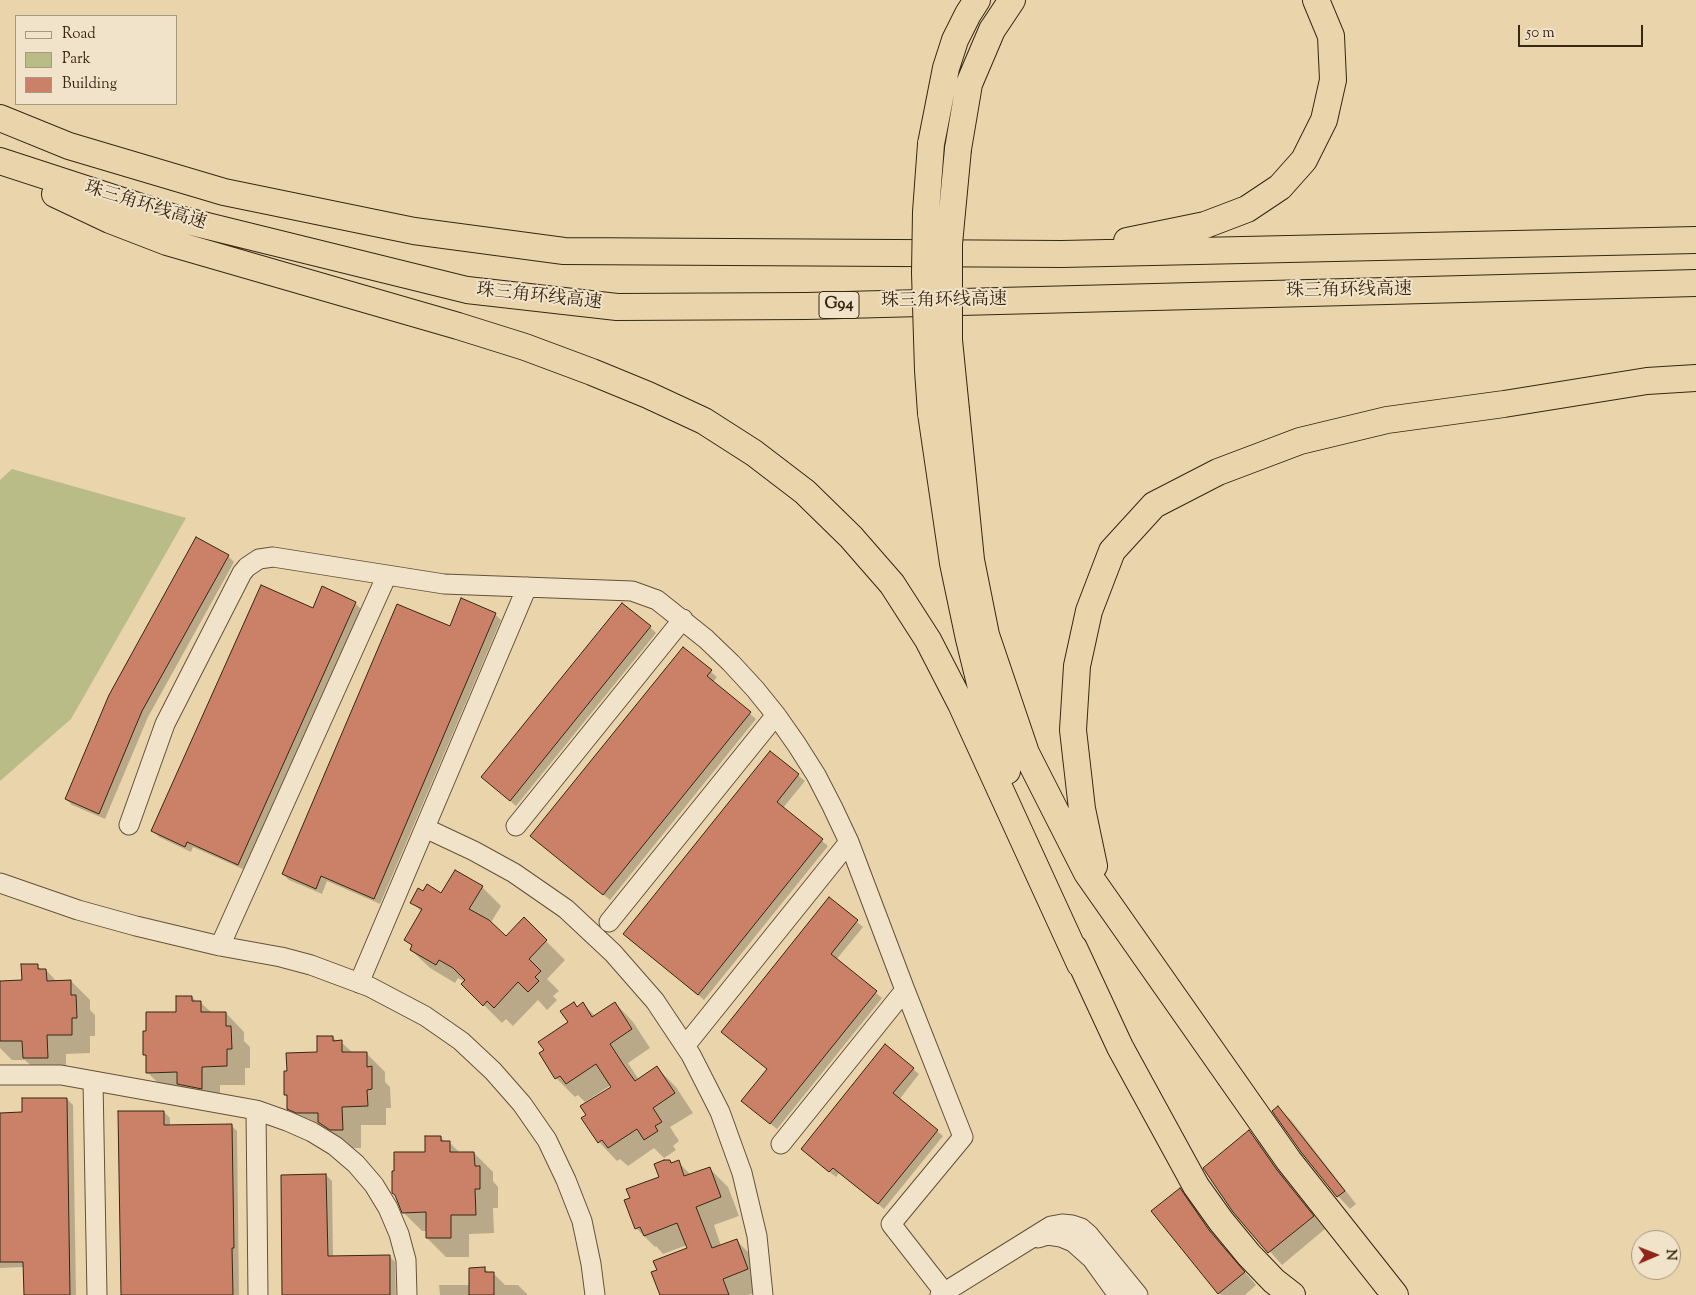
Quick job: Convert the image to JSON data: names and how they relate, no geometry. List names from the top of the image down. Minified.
{"streets":{"highway":["珠三角环线高速","G94"]},"legend":["Road","Park","Building"],"scale_bar":"50 m","north":"right"}
